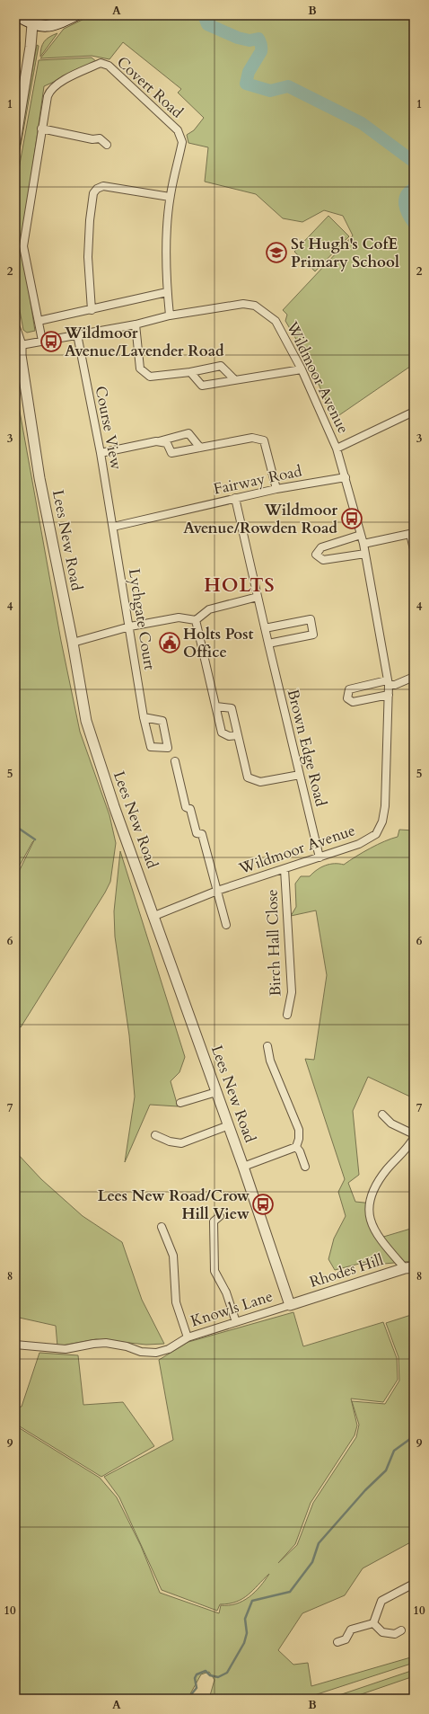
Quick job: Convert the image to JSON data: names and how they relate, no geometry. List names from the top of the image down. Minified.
{"streets":{"street":["Covert Road","Wildmoor Avenue","Course View","Fairway Road","Lees New Road","Lychgate Court","Brown Edge Road","Birch Hall Close","Rhodes Hill","Knowls Lane"]},"crossings":[["Covert Road","Wildmoor Avenue"],["Wildmoor Avenue","Course View"],["Wildmoor Avenue","Fairway Road"],["Wildmoor Avenue","Lees New Road"],["Wildmoor Avenue","Brown Edge Road"],["Wildmoor Avenue","Birch Hall Close"],["Course View","Fairway Road"],["Course View","Lychgate Court"],["Fairway Road","Lychgate Court"],["Fairway Road","Brown Edge Road"],["Lees New Road","Rhodes Hill"],["Lees New Road","Knowls Lane"],["Rhodes Hill","Knowls Lane"]],"districts":["HOLTS"],"places":{"school or university":["St Hugh's CofE Primary School"],"bus stop":["Wildmoor Avenue/Lavender Road","Wildmoor Avenue/Rowden Road","Lees New Road/Crow Hill View"],"public building":["Holts Post Office"]},"grid":{"columns":["A","B"],"rows":["1","2","3","4","5","6","7","8","9","10"]}}
